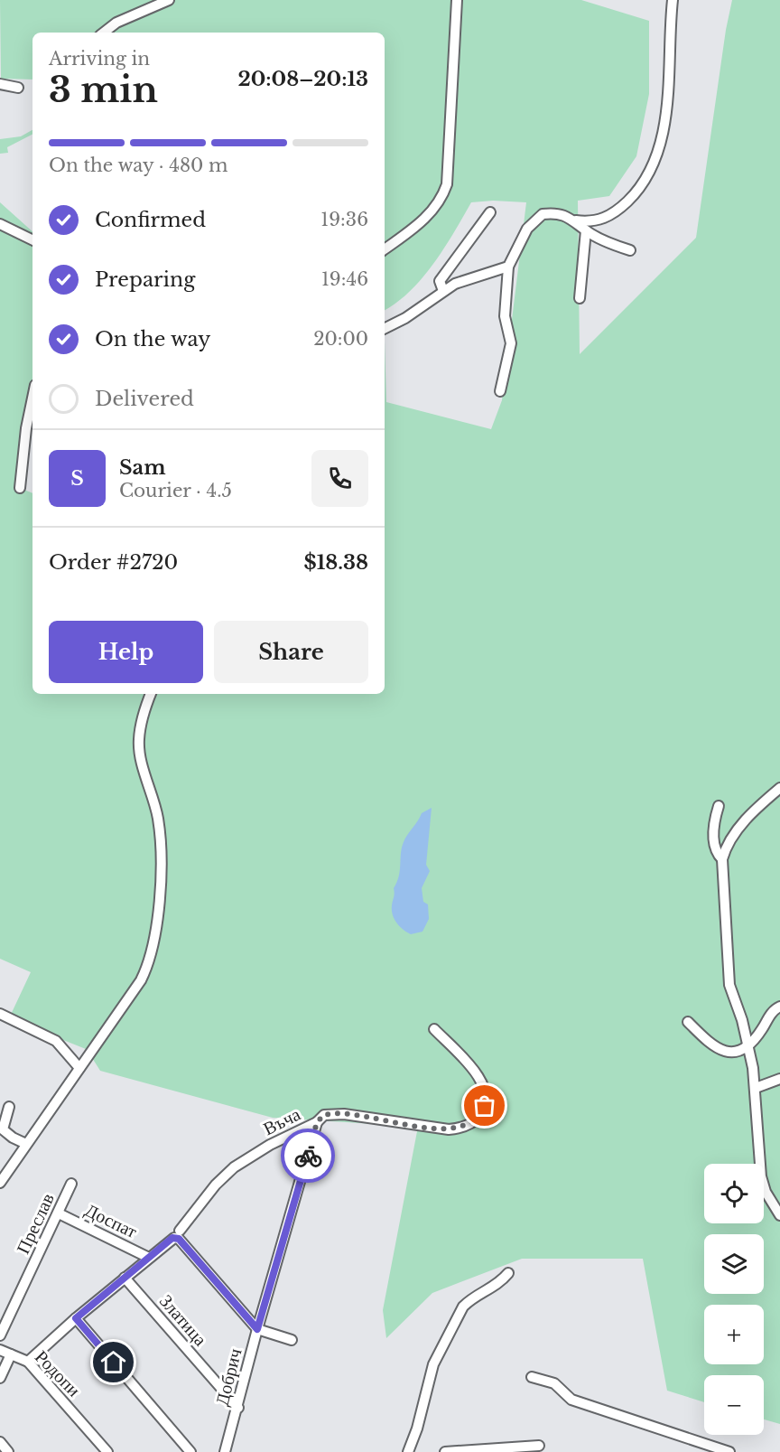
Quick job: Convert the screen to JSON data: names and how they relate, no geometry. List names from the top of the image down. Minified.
{"streets":{"street":["Въча","Доспат","Преслав","Златица","Родопи","Добрич"]},"crossings":[["Въча","Доспат"],["Въча","Златица"],["Въча","Родопи"],["Въча","Добрич"],["Доспат","Преслав"],["Златица","Добрич"]],"page":{"heading":["3 min","Arriving in","20:08–20:13"],"panel":["Sam","Courier · 4.5","Order #2720","$18.38"],"bar":"On the way · 480 m","list":[["Confirmed","19:36"],["Preparing","19:46"],["On the way","20:00"],"Delivered"],"round":"S","buttons":["Help","Share"],"map_buttons":["+","−"]}}
